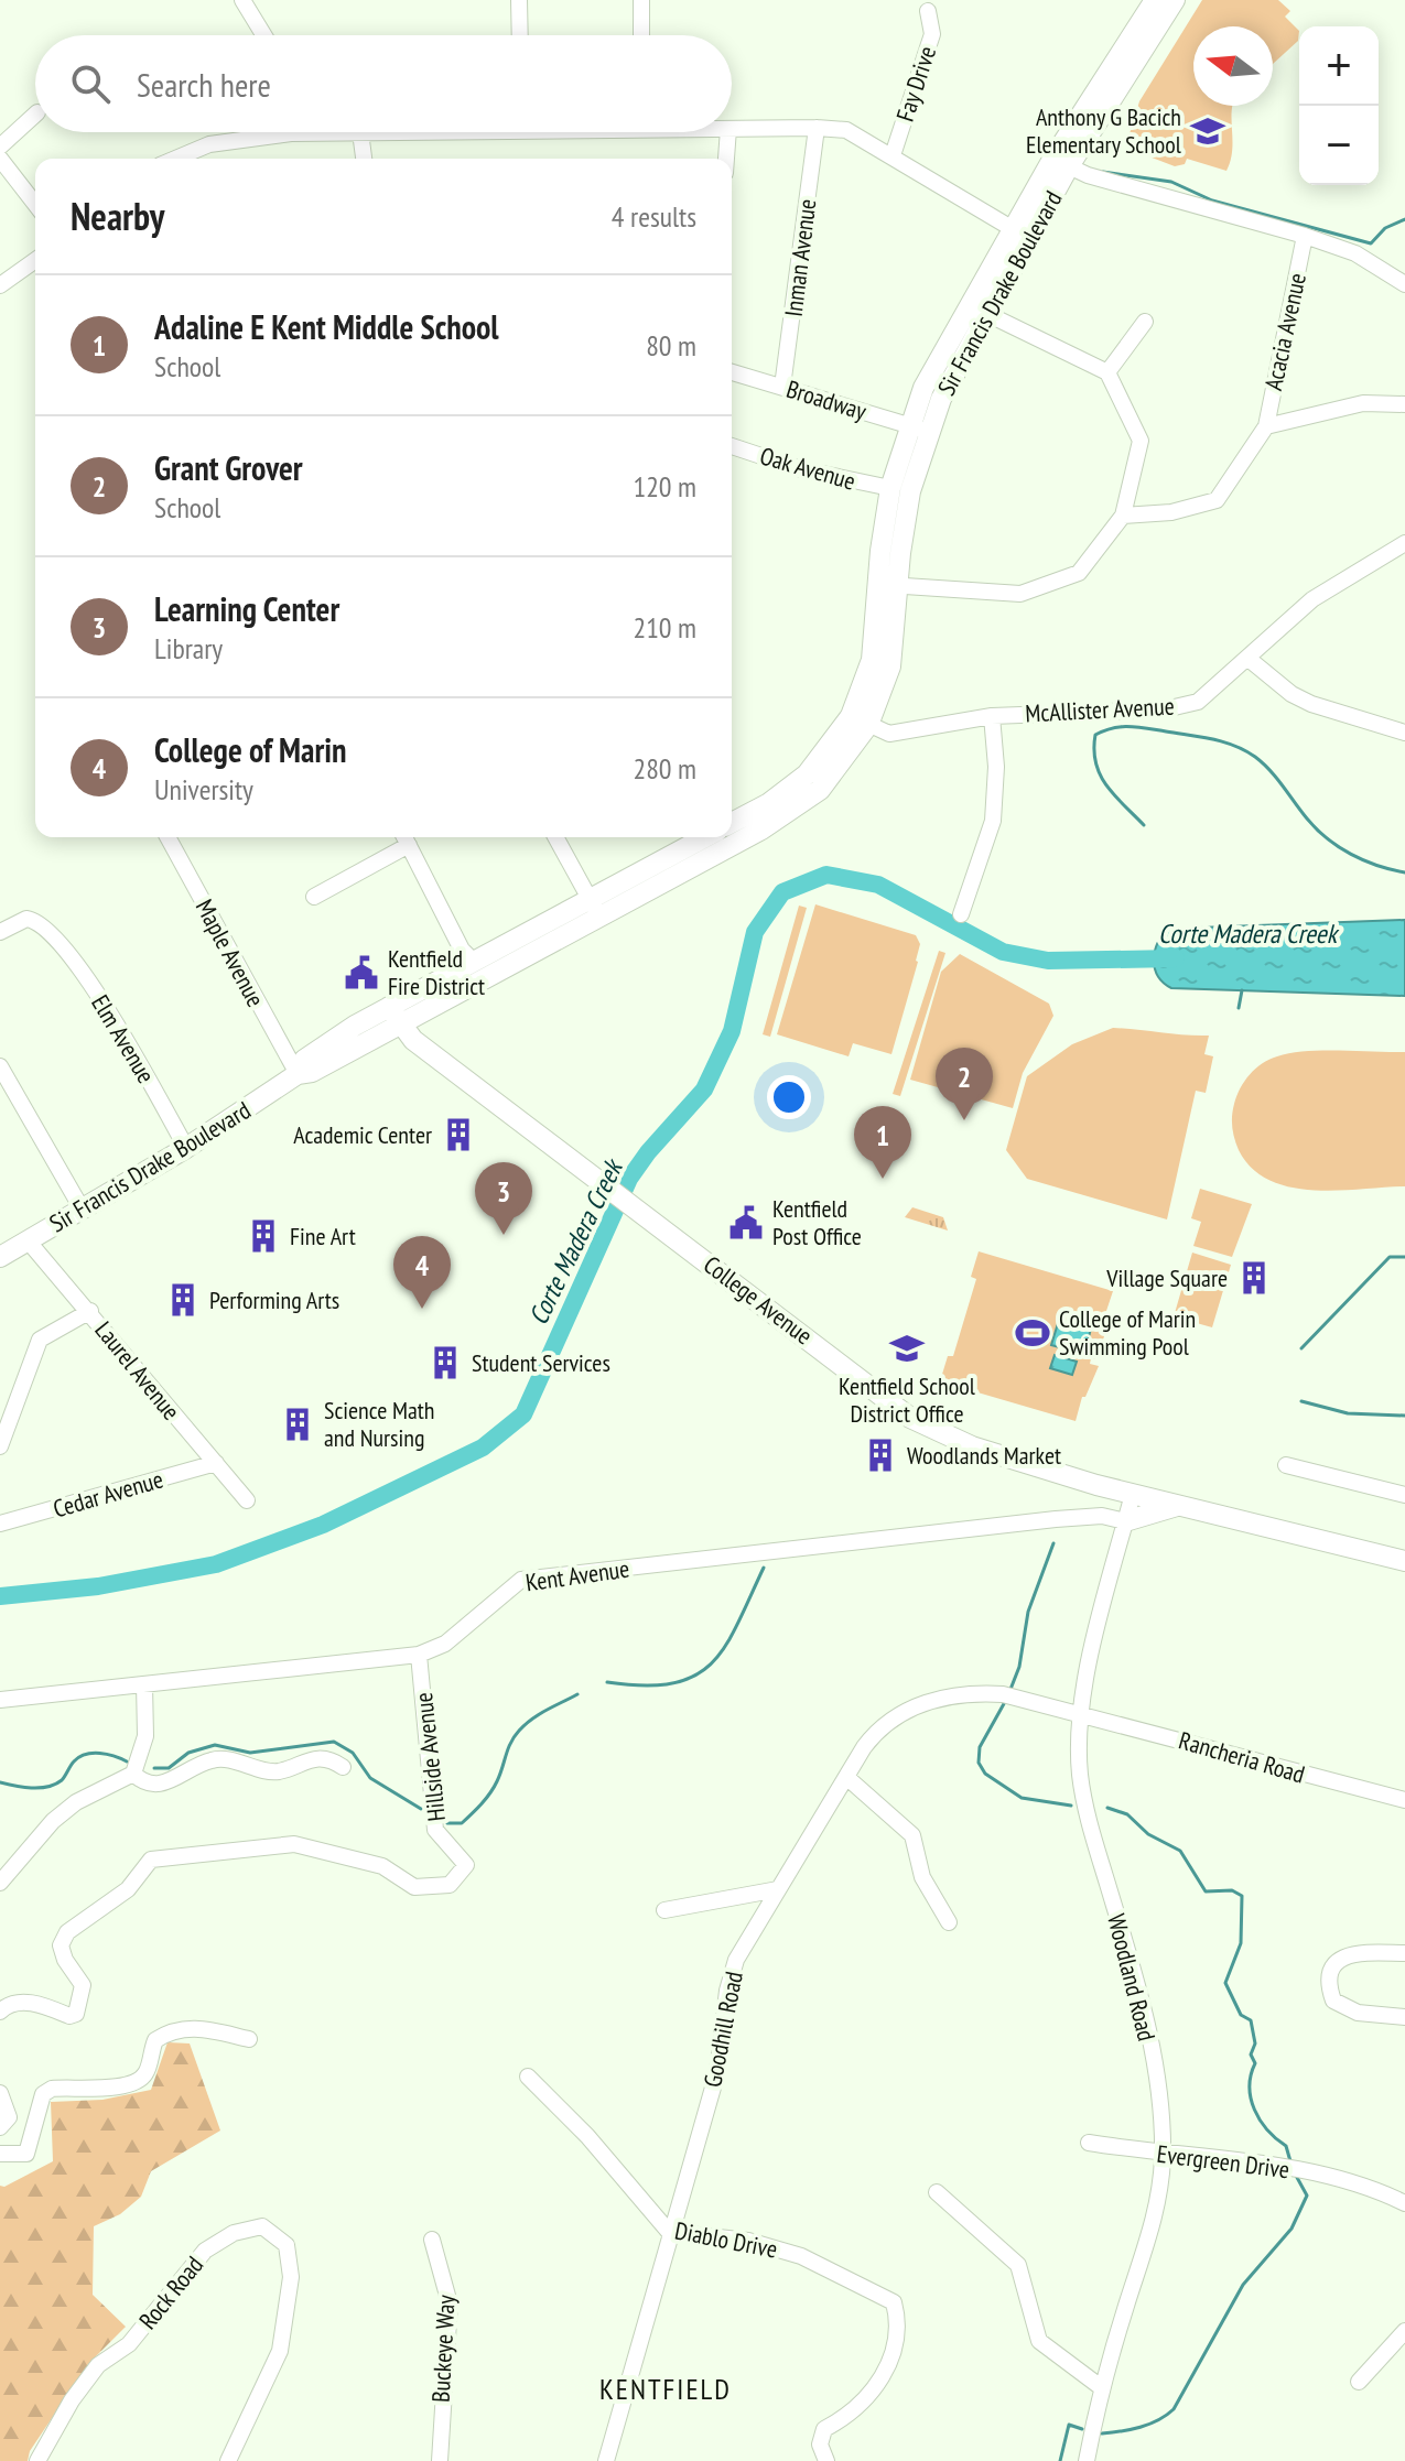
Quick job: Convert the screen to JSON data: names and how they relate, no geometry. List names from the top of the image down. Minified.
{"streets":{"main road":["Sir Francis Drake Boulevard","College Avenue"],"street":["Fay Drive","Inman Avenue","Acacia Avenue","Broadway","Oak Avenue","McAllister Avenue","Maple Avenue","Elm Avenue","Laurel Avenue","Cedar Avenue","Kent Avenue","Hillside Avenue","Rancheria Road","Woodland Road","Goodhill Road","Evergreen Drive","Diablo Drive","Rock Road","Buckeye Way"]},"crossings":[["Inman Avenue","Broadway"],["Sir Francis Drake Boulevard","Broadway"],["Sir Francis Drake Boulevard","Oak Avenue"],["Sir Francis Drake Boulevard","McAllister Avenue"],["Sir Francis Drake Boulevard","Maple Avenue"],["Sir Francis Drake Boulevard","Elm Avenue"],["Sir Francis Drake Boulevard","College Avenue"],["Sir Francis Drake Boulevard","Laurel Avenue"],["College Avenue","Woodland Road"],["Laurel Avenue","Cedar Avenue"],["Kent Avenue","Hillside Avenue"],["Kent Avenue","Woodland Road"],["Rancheria Road","Woodland Road"],["Rancheria Road","Goodhill Road"],["Woodland Road","Goodhill Road"],["Woodland Road","Evergreen Drive"],["Goodhill Road","Diablo Drive"]],"districts":["KENTFIELD"],"water":["Corte Madera Creek"],"places":{"school or university":["Anthony G Bacich Elementary School","Kentfield School District Office"],"public building":["Kentfield Fire District","Kentfield Post Office"],"building":["Academic Center","Fine Art","Village Square","Performing Arts","Student Services","Science Math and Nursing","Woodlands Market"],"sports":["College of Marin Swimming Pool"]},"north":"left","page":{"map_buttons":["+","−"],"search":"Search here","heading":["Nearby","4 results"],"list":[{"mark":"1","name":"Adaline E Kent Middle School","note":"School","value":"80 m"},{"mark":"2","name":"Grant Grover","note":"School","value":"120 m"},{"mark":"3","name":"Learning Center","note":"Library","value":"210 m"},{"mark":"4","name":"College of Marin","note":"University","value":"280 m"}],"pins":["2","1","3","4"]}}
